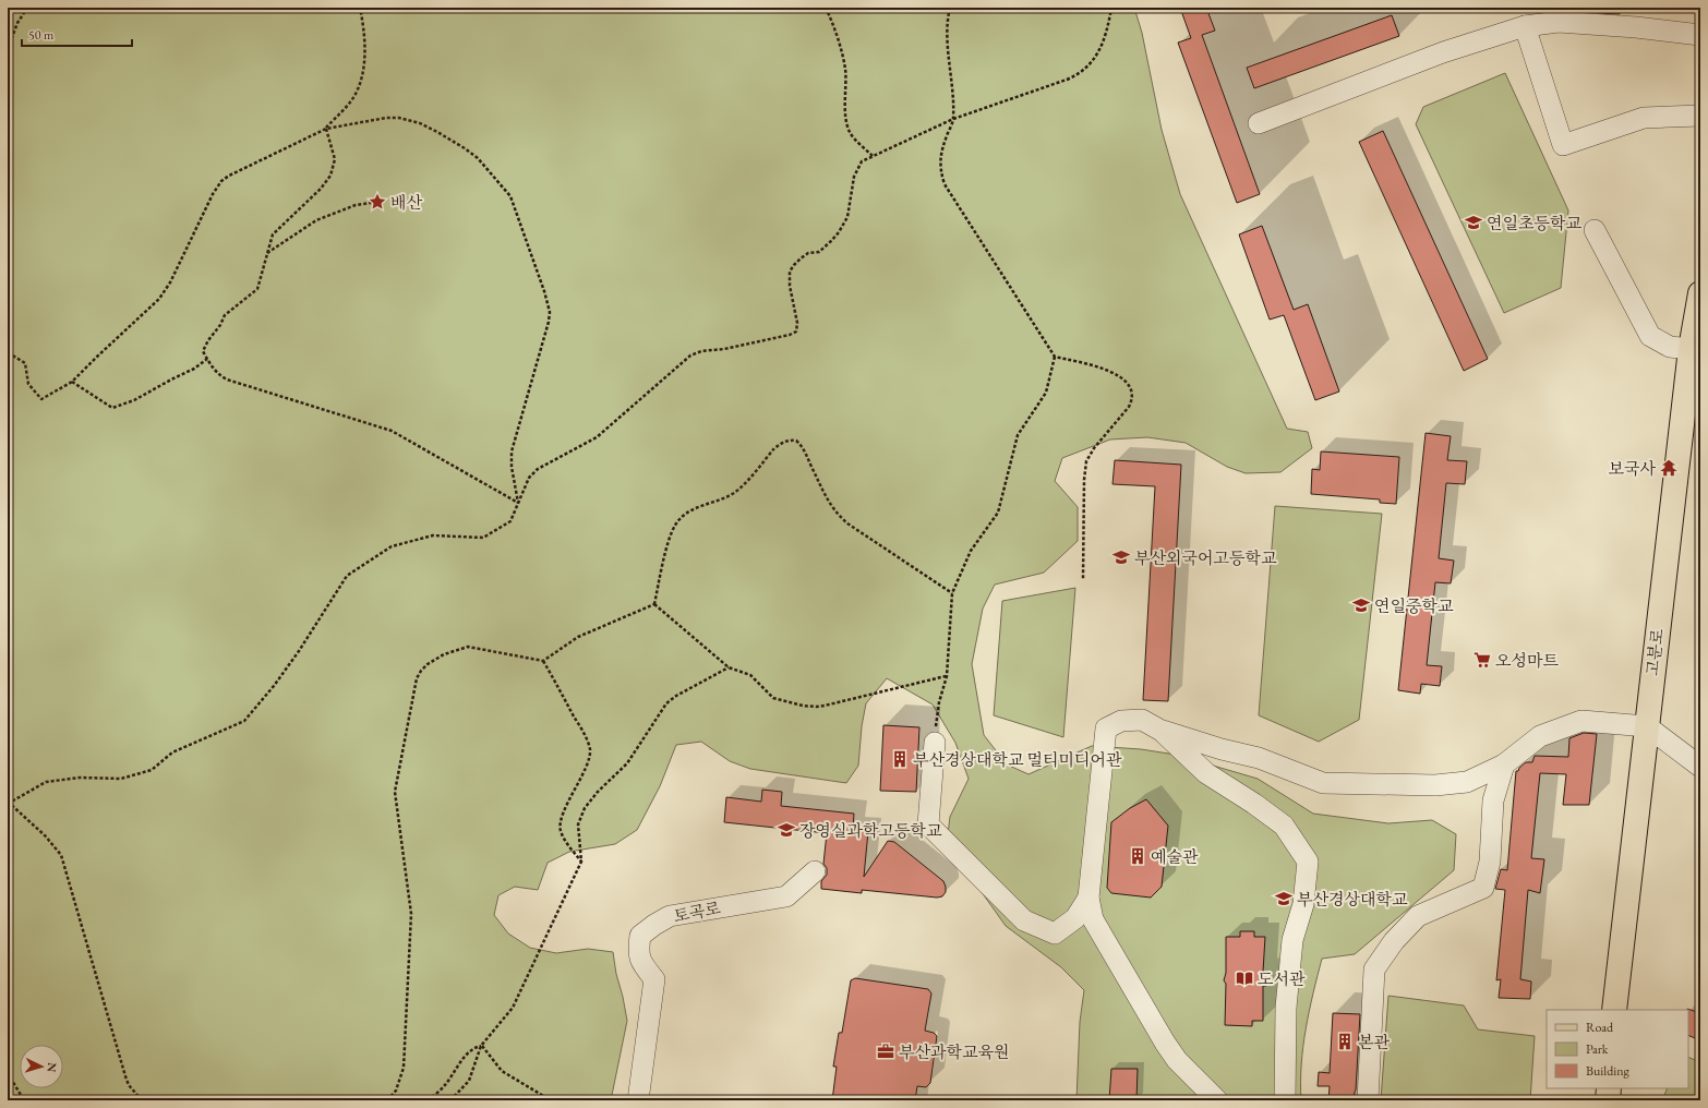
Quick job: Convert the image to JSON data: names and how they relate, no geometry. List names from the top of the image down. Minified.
{"streets":{"main road":["고분로"],"street":["토곡로"]},"places":{"place":["배산"],"school or university":["연일초등학교","부산외국어고등학교","연일중학교","장영실과학고등학교","부산경상대학교"],"temple":["보국사"],"supermarket":["오성마트"],"building":["부산경상대학교 멀티미디어관","예술관","본관"],"library":["도서관"],"office":["부산과학교육원"]},"legend":["Road","Park","Building"],"scale_bar":"50 m","north":"right"}
